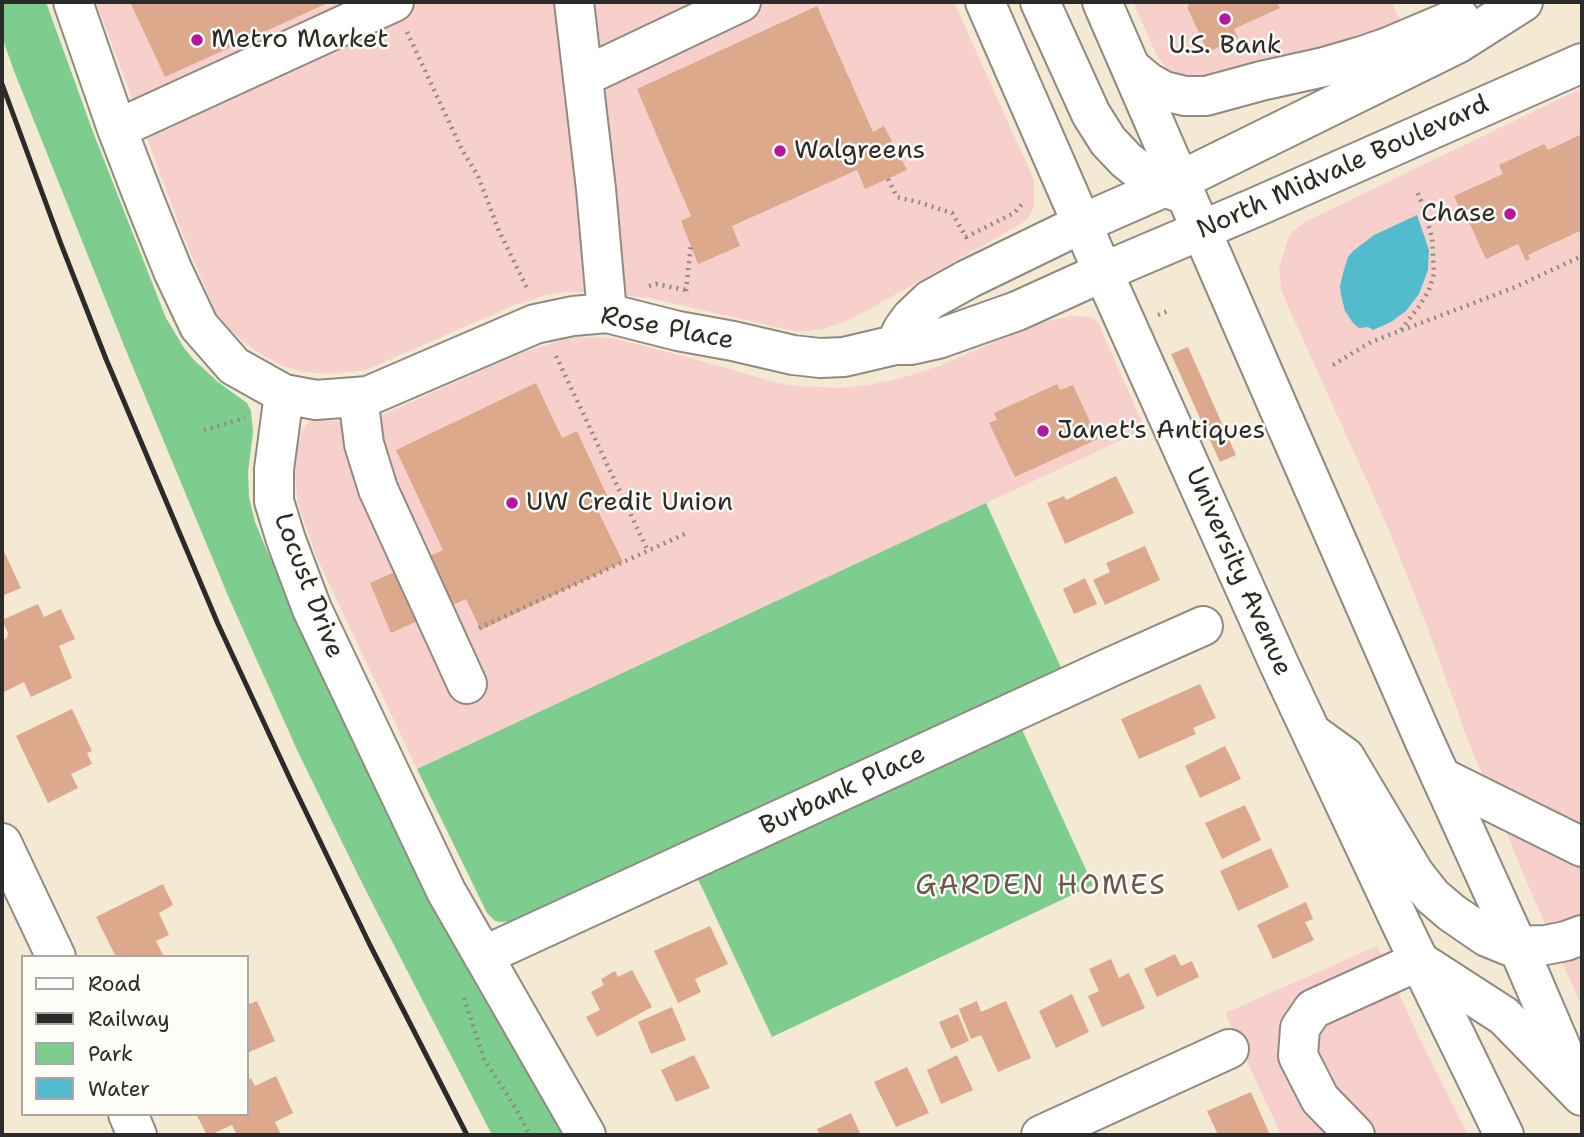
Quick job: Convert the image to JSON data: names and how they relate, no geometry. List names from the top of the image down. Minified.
{"streets":{"main road":["North Midvale Boulevard","Rose Place","University Avenue","Locust Drive","Burbank Place"]},"crossings":[["North Midvale Boulevard","Rose Place"],["North Midvale Boulevard","University Avenue"],["Rose Place","University Avenue"],["Rose Place","Locust Drive"],["Locust Drive","Burbank Place"]],"districts":["GARDEN HOMES"],"places":["U.S. Bank","Metro Market","Walgreens","Chase","Janet's Antiques","UW Credit Union"],"legend":["Road","Railway","Park","Water"]}
